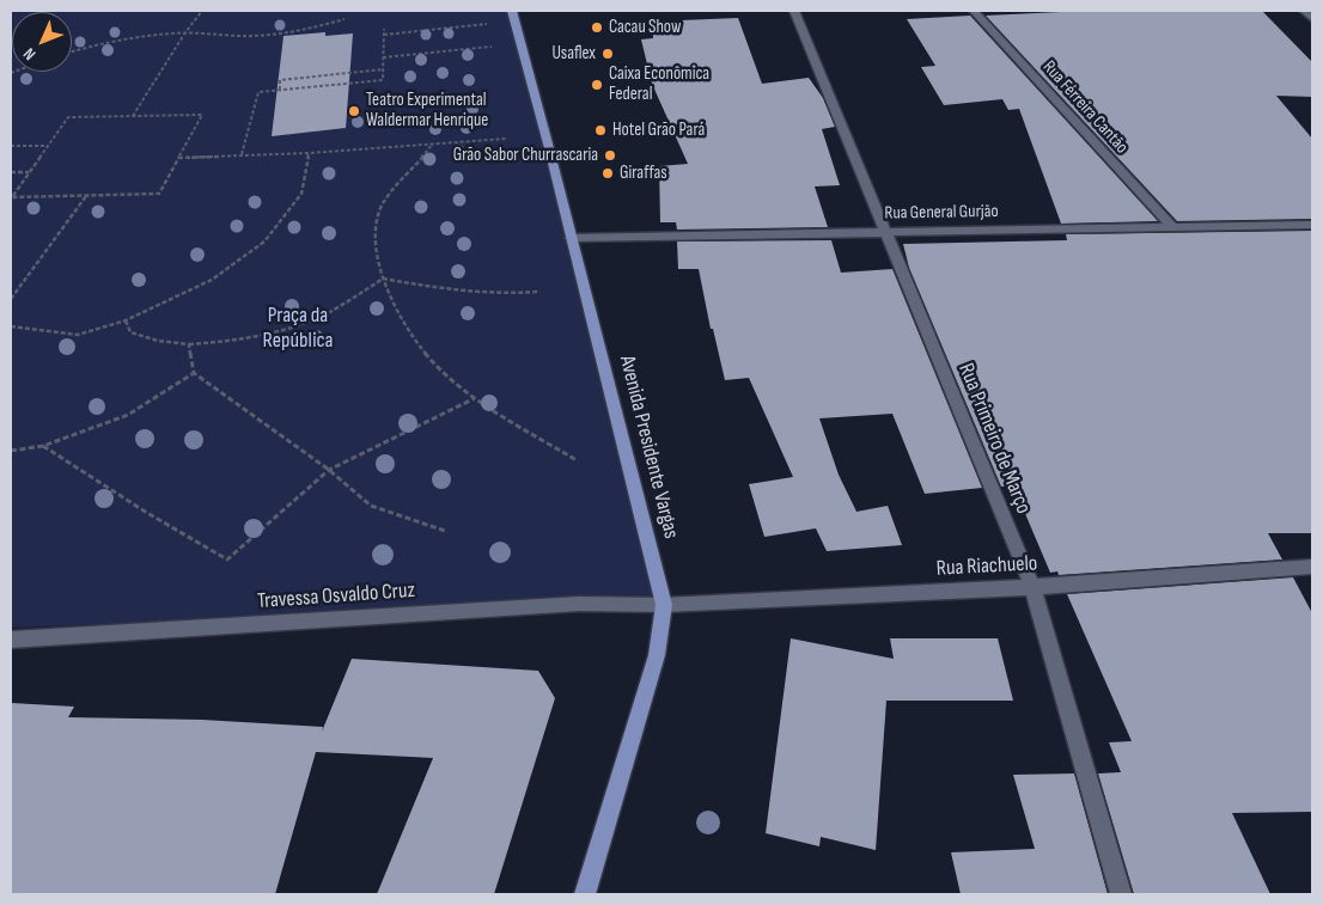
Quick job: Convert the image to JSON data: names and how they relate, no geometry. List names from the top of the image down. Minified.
{"streets":{"main road":["Avenida Presidente Vargas"],"street":["Rua Férreira Cantão","Rua General Gurjão","Rua Primeiro de Março","Rua Riachuelo","Travessa Osvaldo Cruz"]},"crossings":[["Rua Férreira Cantão","Rua General Gurjão"],["Rua General Gurjão","Rua Primeiro de Março"],["Rua General Gurjão","Avenida Presidente Vargas"],["Rua Primeiro de Março","Rua Riachuelo"],["Avenida Presidente Vargas","Rua Riachuelo"],["Avenida Presidente Vargas","Travessa Osvaldo Cruz"],["Rua Riachuelo","Travessa Osvaldo Cruz"]],"parks":["Praça da República"],"places":["Cacau Show","Usaflex","Caixa Econômica Federal","Teatro Experimental Waldermar Henrique","Hotel Grão Pará","Grão Sabor Churrascaria","Giraffas"],"north":"bottom left"}
